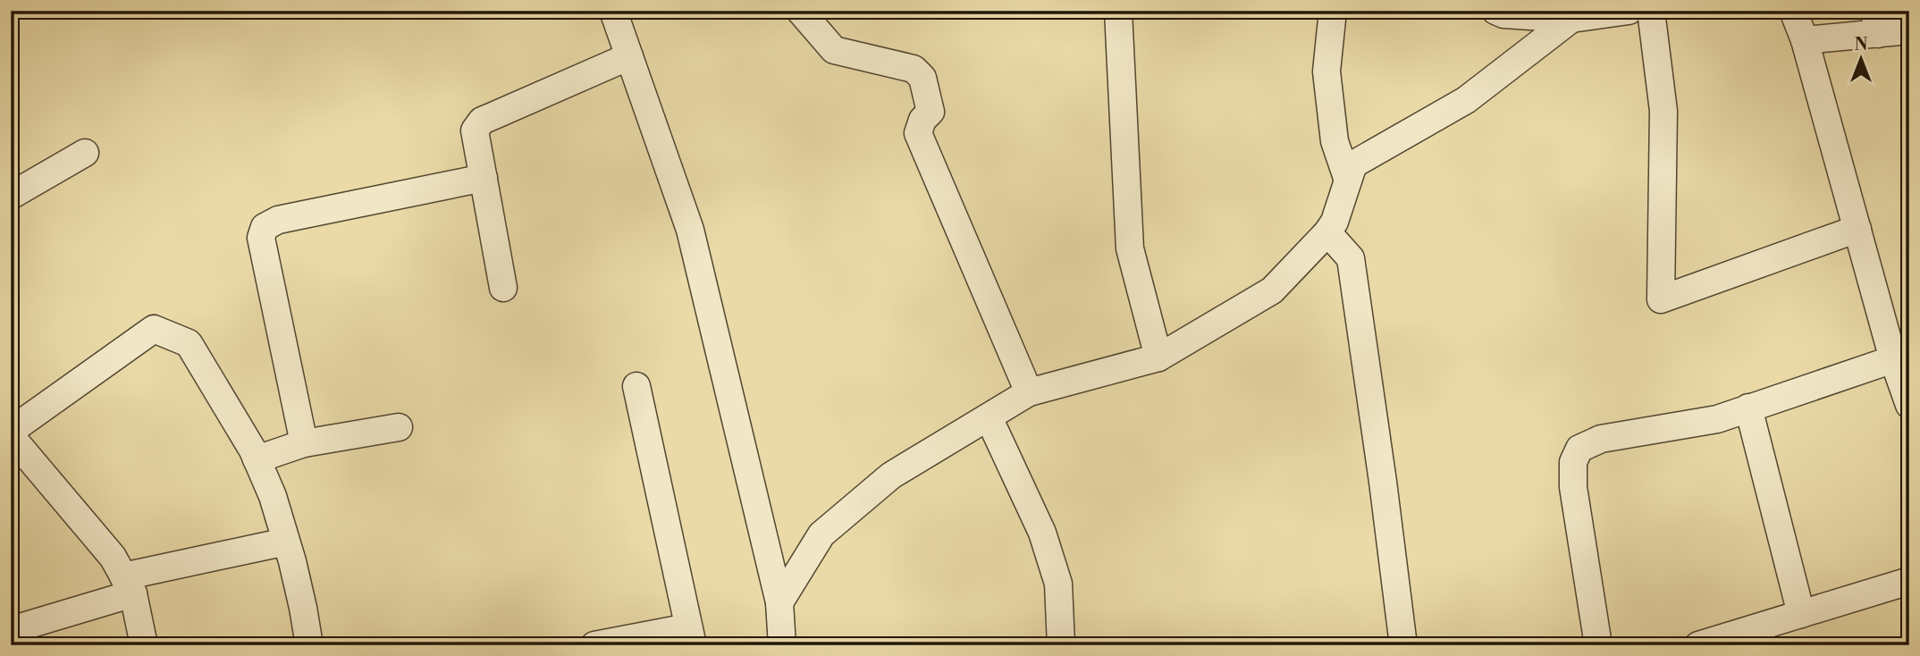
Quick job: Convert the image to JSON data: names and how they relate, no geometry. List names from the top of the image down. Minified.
{"north":"top"}
